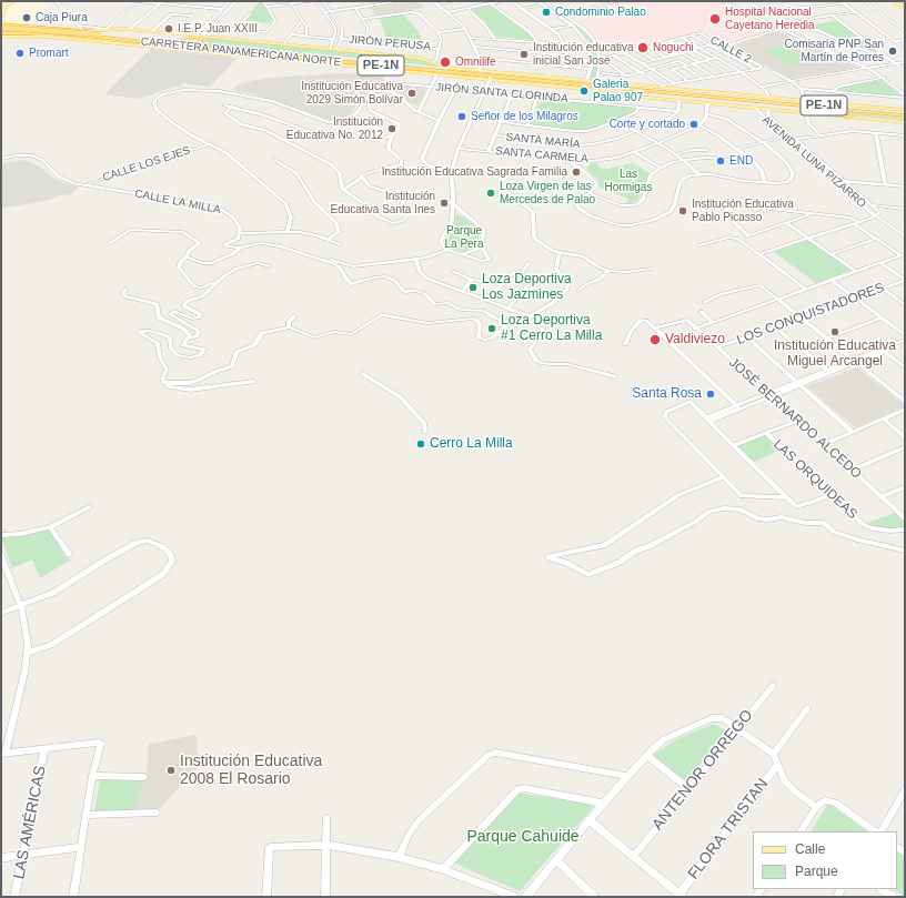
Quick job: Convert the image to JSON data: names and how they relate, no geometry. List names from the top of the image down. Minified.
{"streets":{"highway":["CARRETERA PANAMERICANA NORTE","PE-1N"],"street":["JIRÓN PERUSA","CALLE 2","JIRÓN SANTA CLORINDA","SANTA MARÍA","SANTA CARMELA","AVENIDA LUNA PIZARRO","CALLE LOS EJES","CALLE LA MILLA","LOS CONQUISTADORES","JOSÉ BERNARDO ALCEDO","LAS ORQUIDEAS","ANTENOR ORREGO","LAS AMÉRICAS","FLORA TRISTAN"]},"crossings":[["JIRÓN SANTA CLORINDA","SANTA MARÍA"],["CALLE LOS EJES","CALLE LA MILLA"],["LOS CONQUISTADORES","JOSÉ BERNARDO ALCEDO"]],"parks":["Las Hormigas","Parque La Pera","Parque Cahuide"],"places":["Condominio Palao","Caja Piura","Hospital Nacional Cayetano Heredia","I.E.P. Juan XXIII","Noguchi","Comisaría PNP San Martín de Porres","Promart","Institución educativa inicial San Jose","Omnilife","Galeria Palao 907","Institución Educativa 2029 Simón Bolívar","Señor de los Milagros","Corte y cortado","Institución Educativa No. 2012","END","Institución Educativa Sagrada Familia","Loza Virgen de las Mercedes de Palao","Institución Educativa Santa Ines","Institución Educativa Pablo Picasso","Loza Deportiva Los Jazmines","Loza Deportiva #1 Cerro La Milla","Institución Educativa Miguel Arcangel","Valdiviezo","Santa Rosa","Cerro La Milla","Institución Educativa 2008 El Rosario"],"legend":["Calle","Parque"]}
